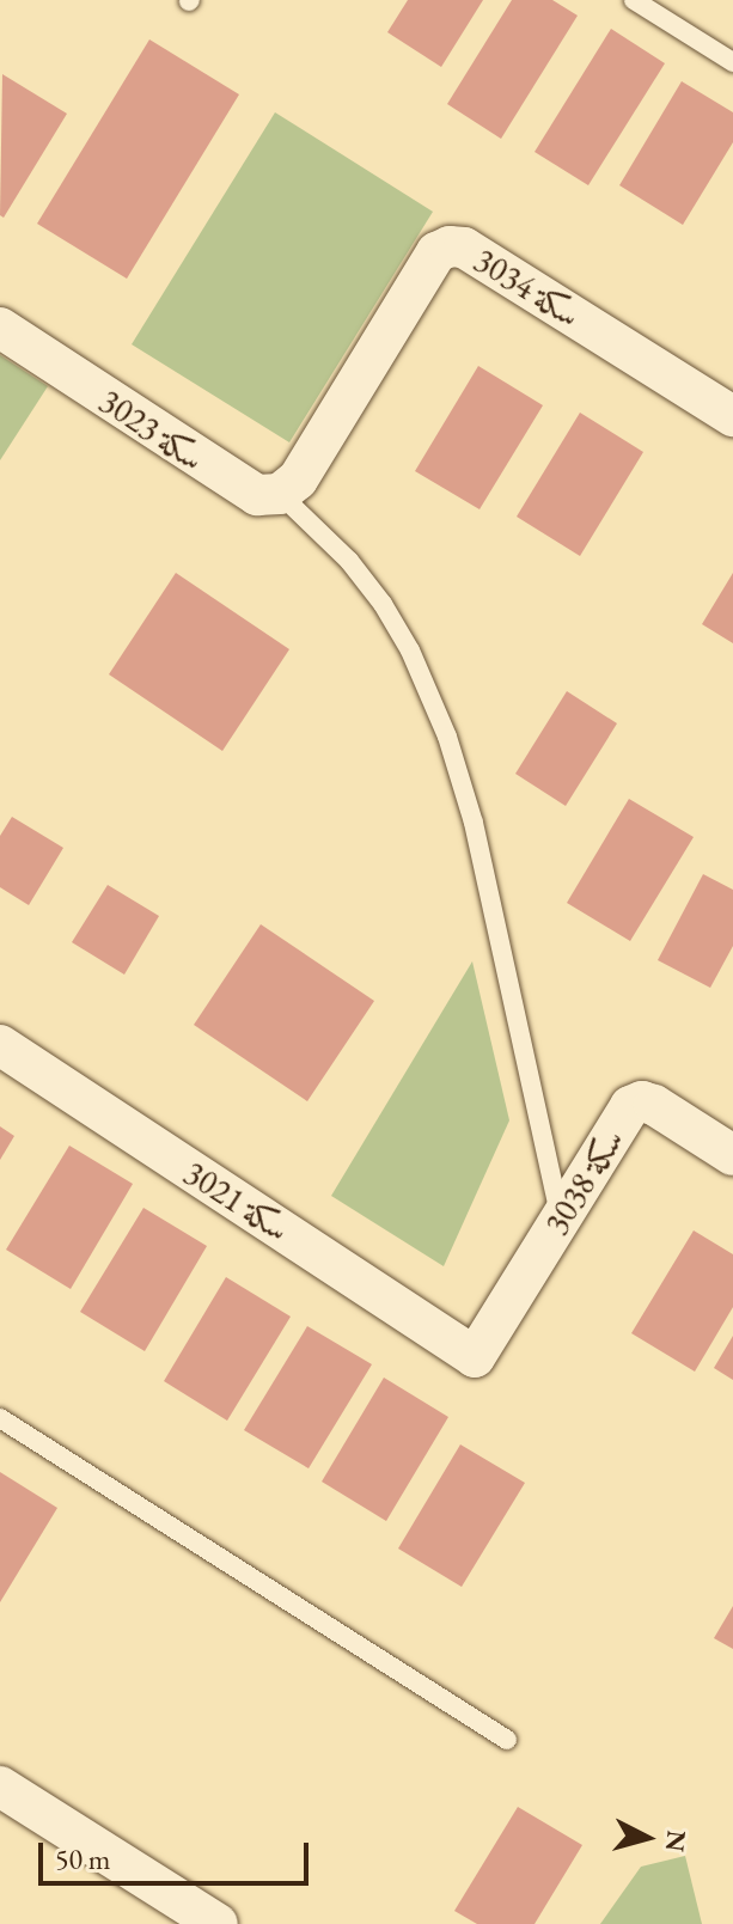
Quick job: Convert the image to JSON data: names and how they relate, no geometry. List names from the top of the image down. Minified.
{"streets":{"street":["سكة 3034","سكة 3023","سكة 3038","سكة 3021"]},"crossings":[["سكة 3034","سكة 3023"],["سكة 3038","سكة 3021"]],"scale_bar":"50 m","north":"right"}
